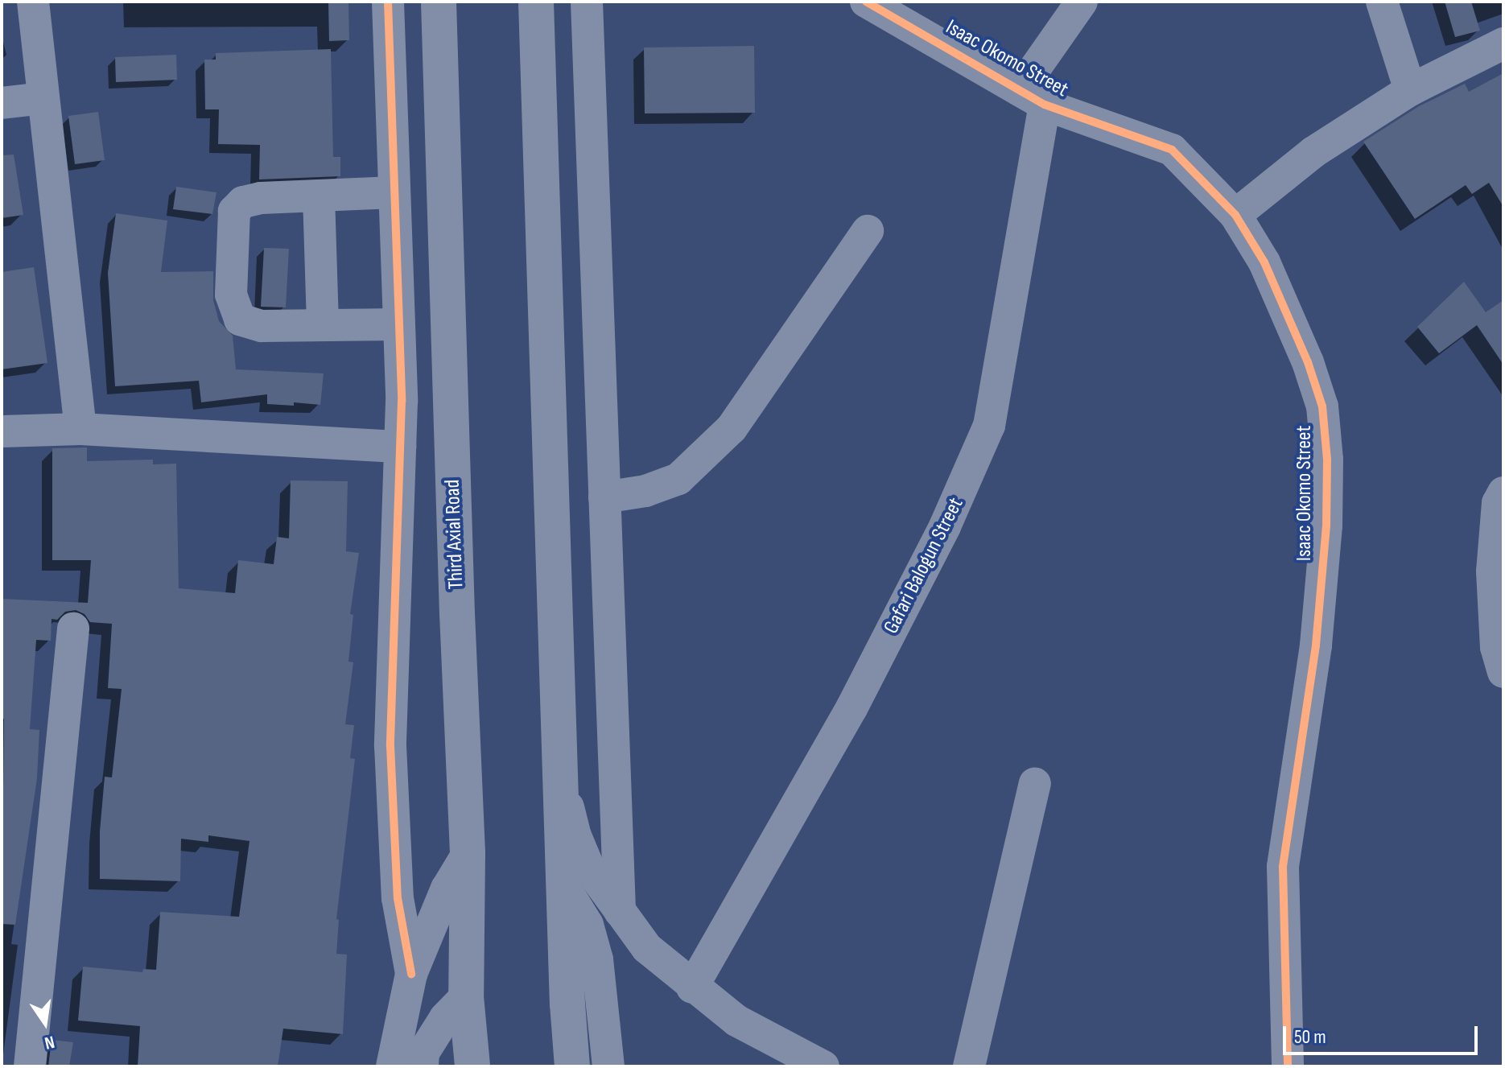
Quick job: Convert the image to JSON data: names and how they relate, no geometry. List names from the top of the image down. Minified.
{"streets":{"highway":["Third Axial Road"],"street":["Isaac Okomo Street","Gafari Balogun Street"]},"crossings":[["Isaac Okomo Street","Gafari Balogun Street"]],"scale_bar":"50 m","north":"bottom"}
